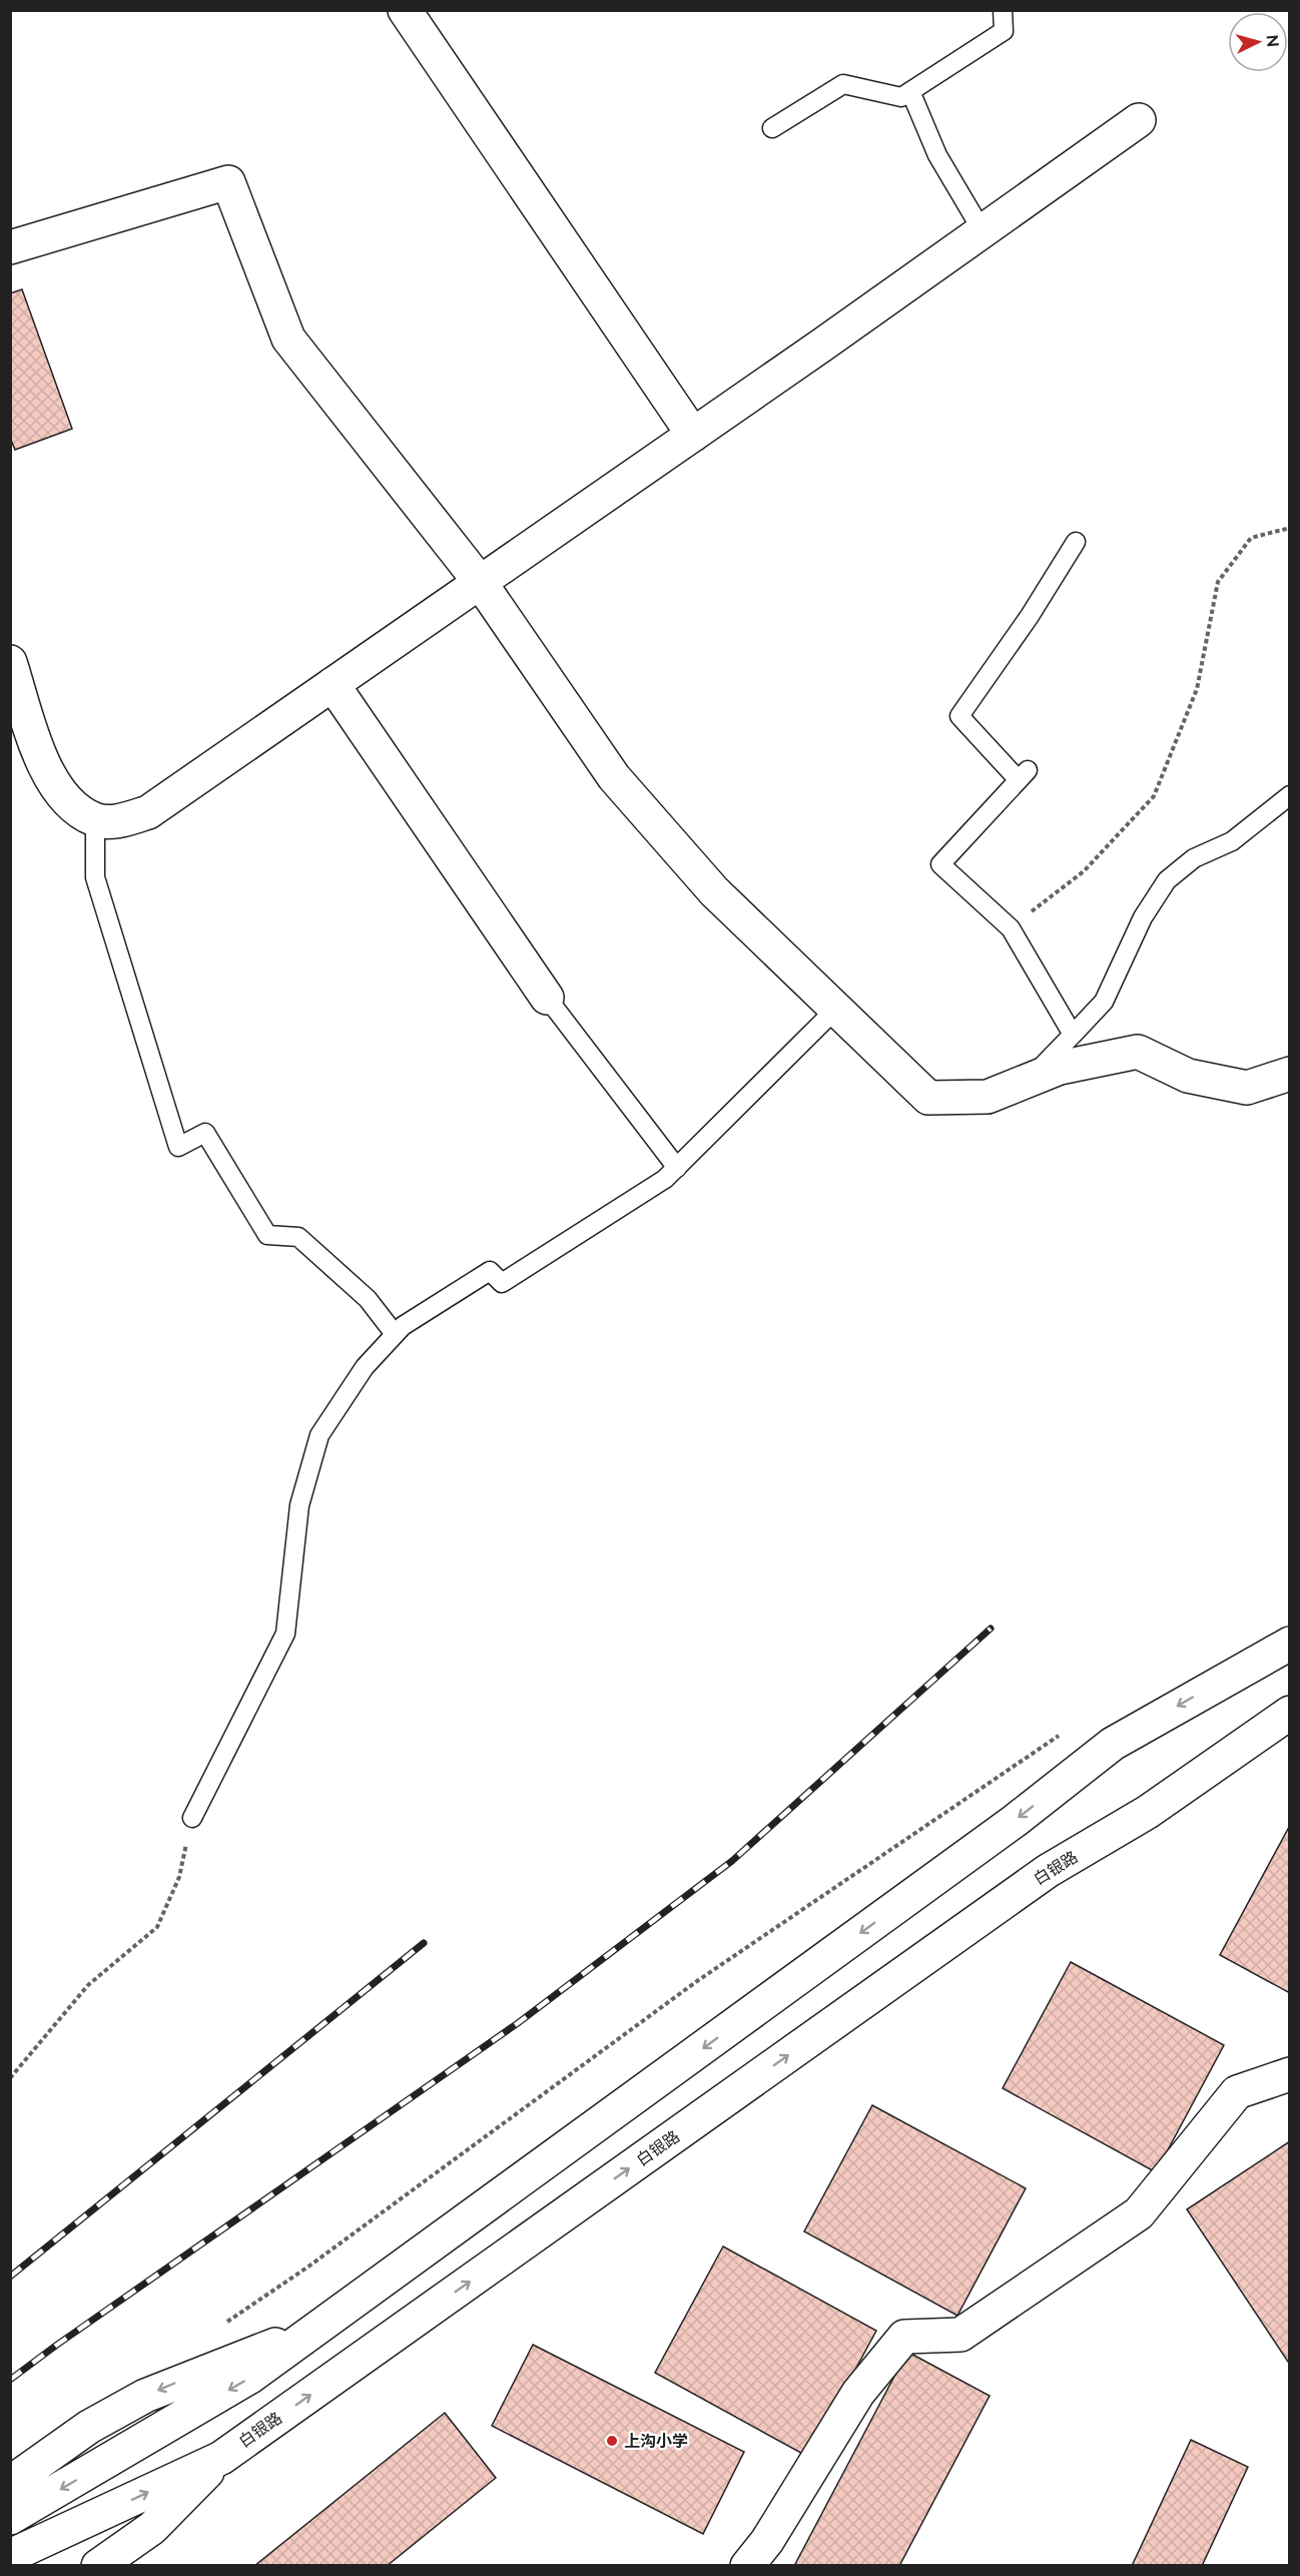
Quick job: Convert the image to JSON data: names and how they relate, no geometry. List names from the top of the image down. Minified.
{"streets":{"street":["白银路"]},"places":["上沟小学"],"north":"right"}
